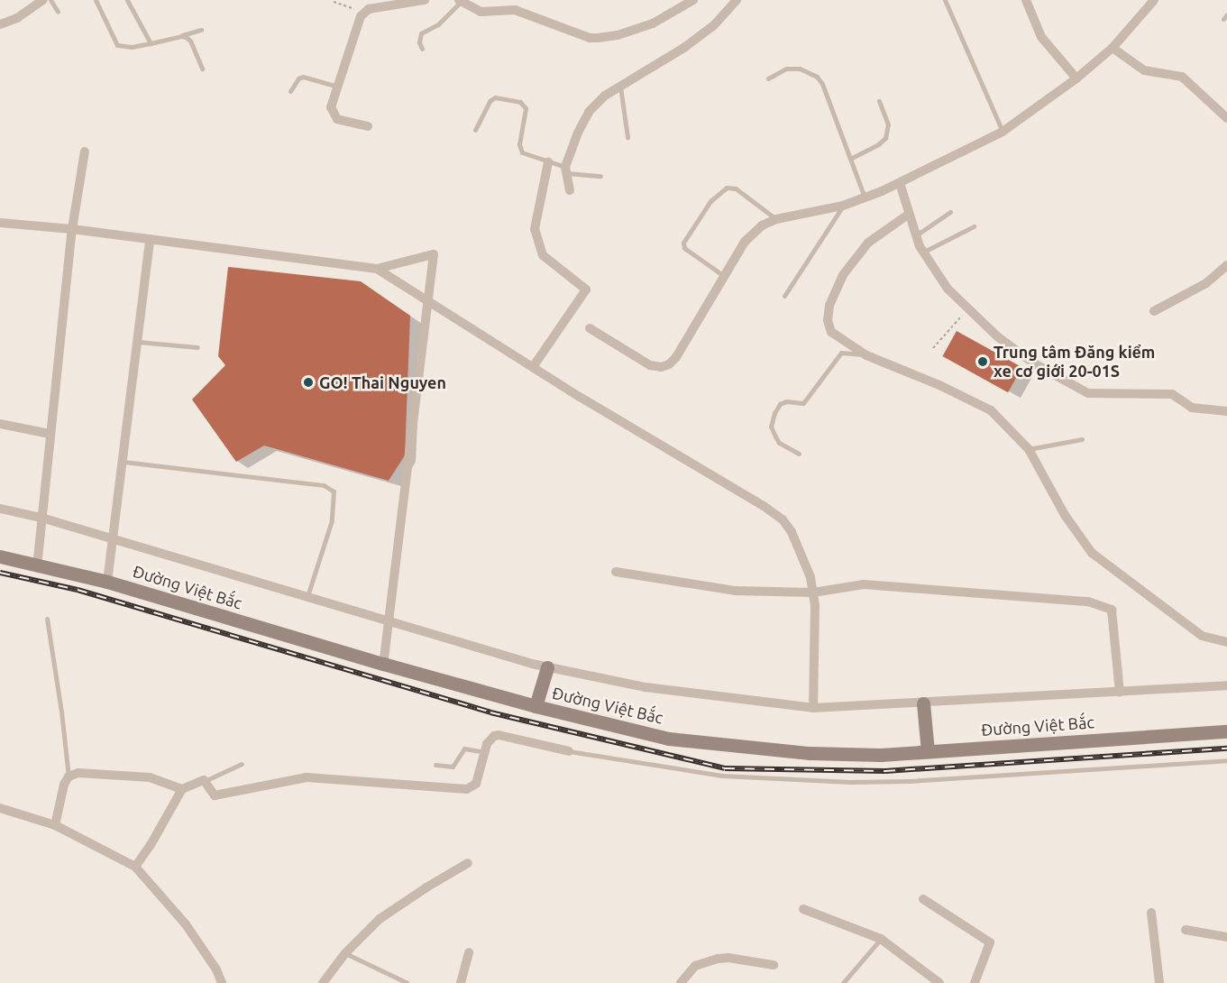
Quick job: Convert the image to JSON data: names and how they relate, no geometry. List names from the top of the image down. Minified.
{"streets":{"main road":["Đường Việt Bắc"]},"places":["Trung tâm Đăng kiểm xe cơ giới 20-01S","GO! Thai Nguyen"]}
